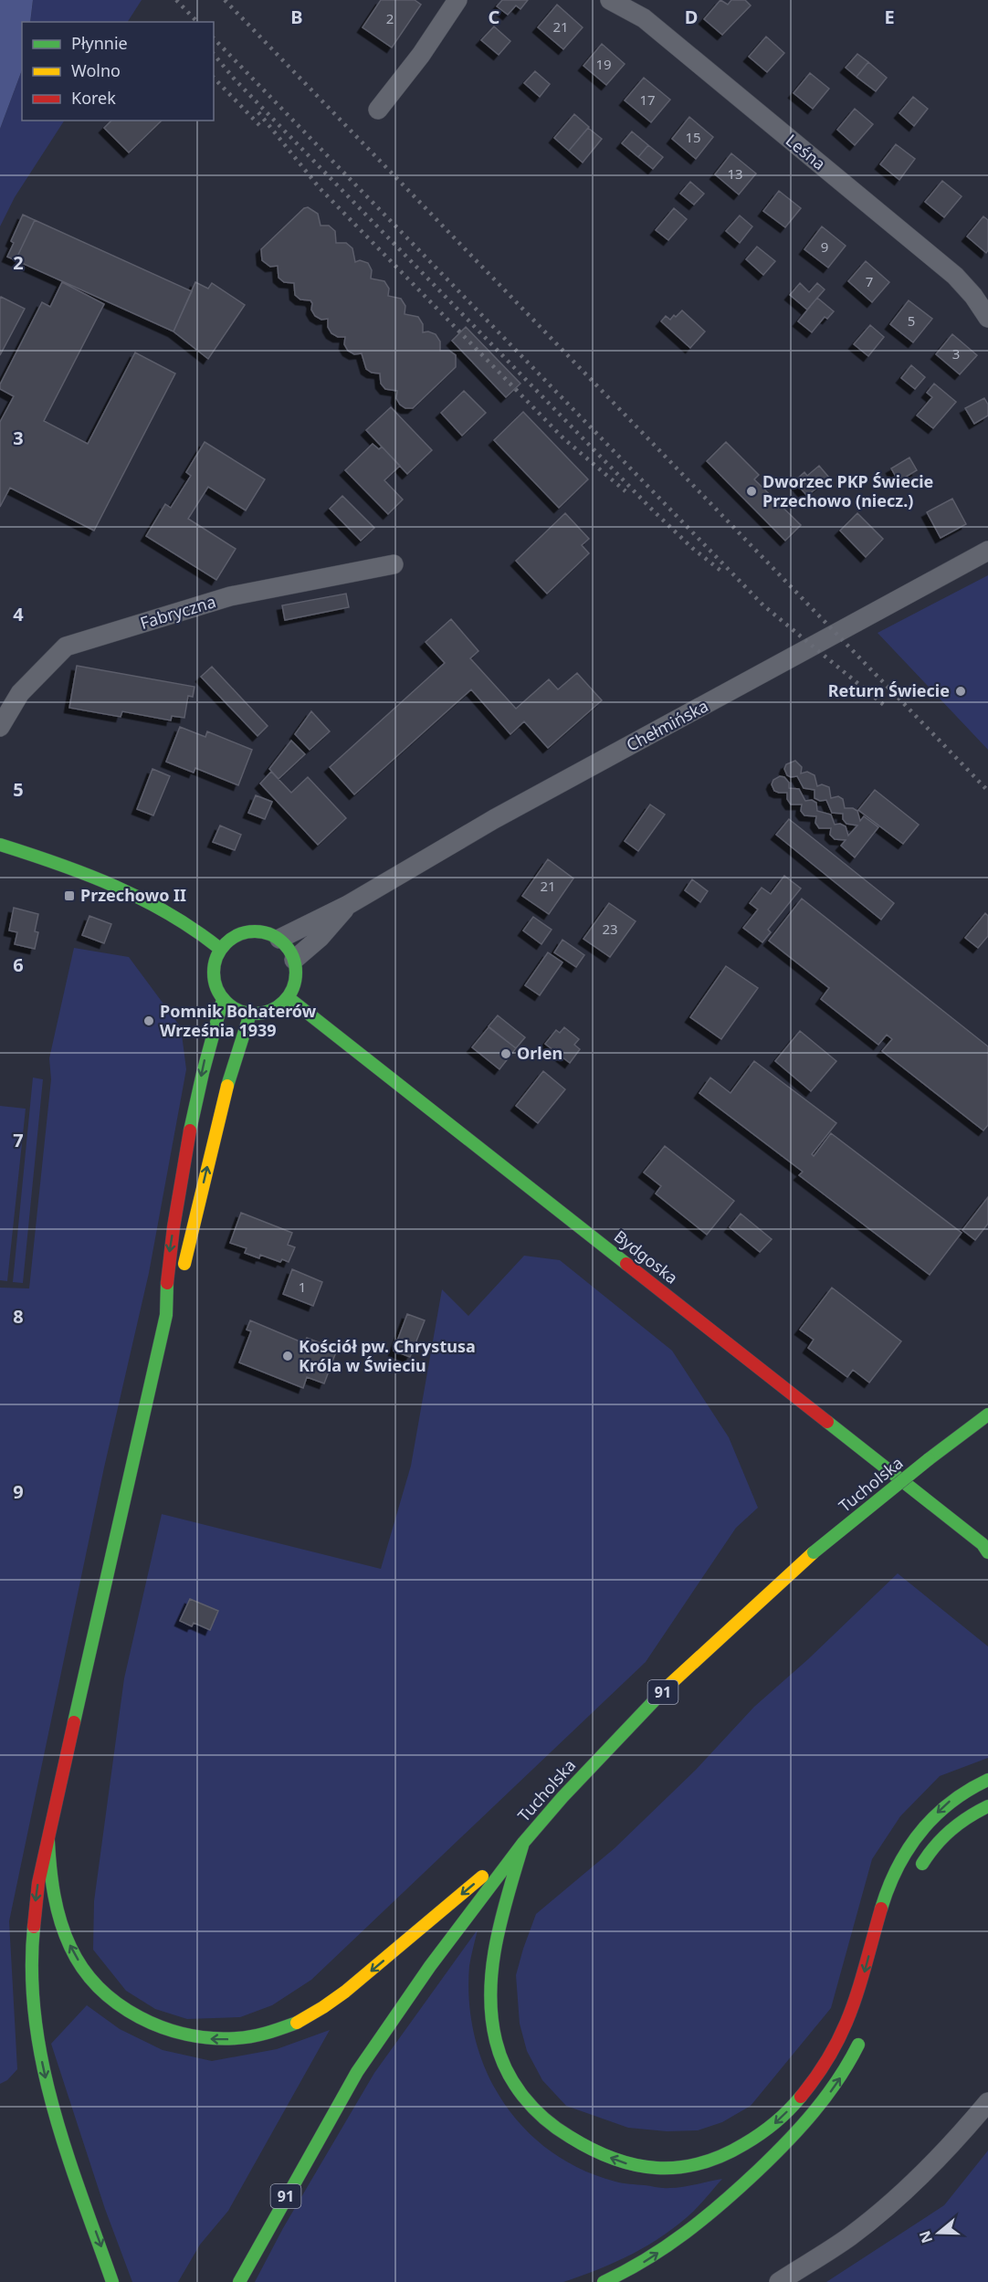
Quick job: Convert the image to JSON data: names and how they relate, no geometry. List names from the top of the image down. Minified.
{"streets":{"main road":["Bydgoska","Tucholska","91"],"street":["Leśna","Fabryczna","Chełmińska"]},"crossings":[["Chełmińska","Bydgoska"]],"places":{"other":["Dworzec PKP Świecie Przechowo (niecz.)","Return Świecie","Pomnik Bohaterów Września 1939","Orlen","Kościół pw. Chrystusa Króla w Świeciu"],"transit":["Przechowo II"]},"house_numbers":["2","21","19","17","15","13","9","7","5","3","21","23","1"],"legend":["Płynnie","Wolno","Korek"],"north":"left","grid":{"columns":["B","C","D","E"],"rows":["2","3","4","5","6","7","8","9"]}}
